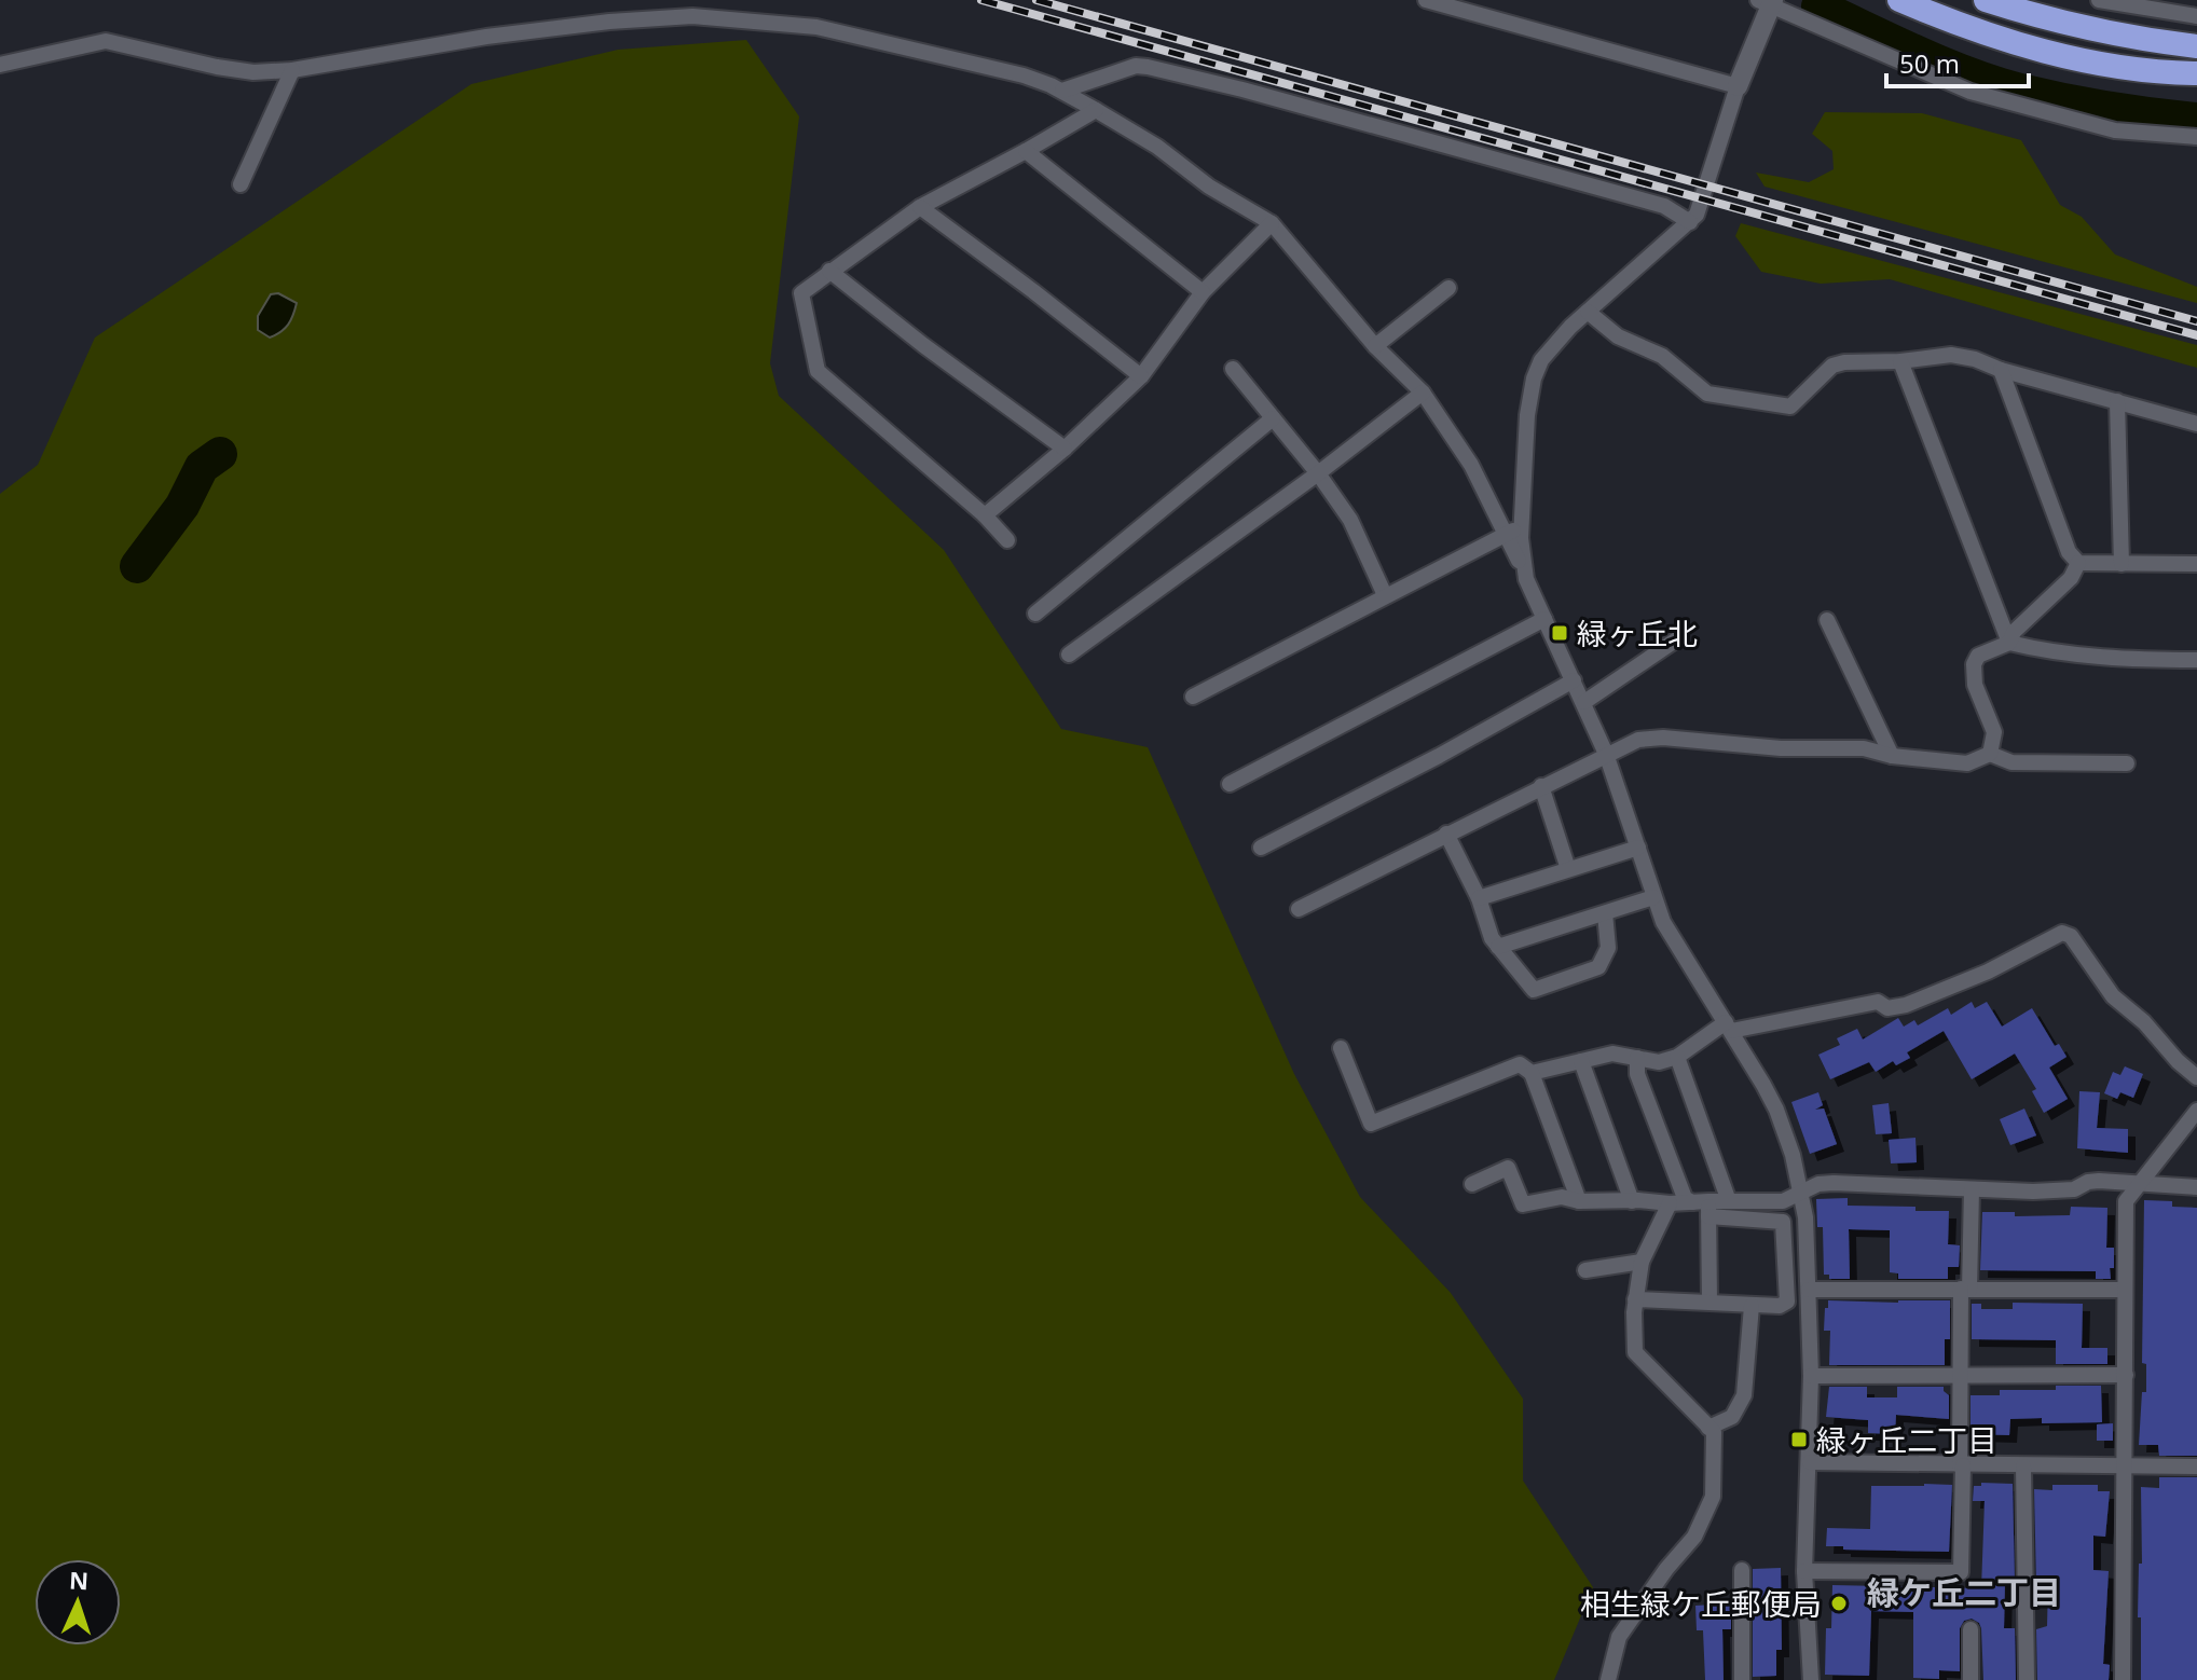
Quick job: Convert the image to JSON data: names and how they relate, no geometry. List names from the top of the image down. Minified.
{"districts":["緑ケ丘二丁目"],"places":{"transit":["緑ヶ丘北","緑ヶ丘二丁目"],"other":["相生緑ケ丘郵便局"]},"scale_bar":"50 m","north":"top"}
